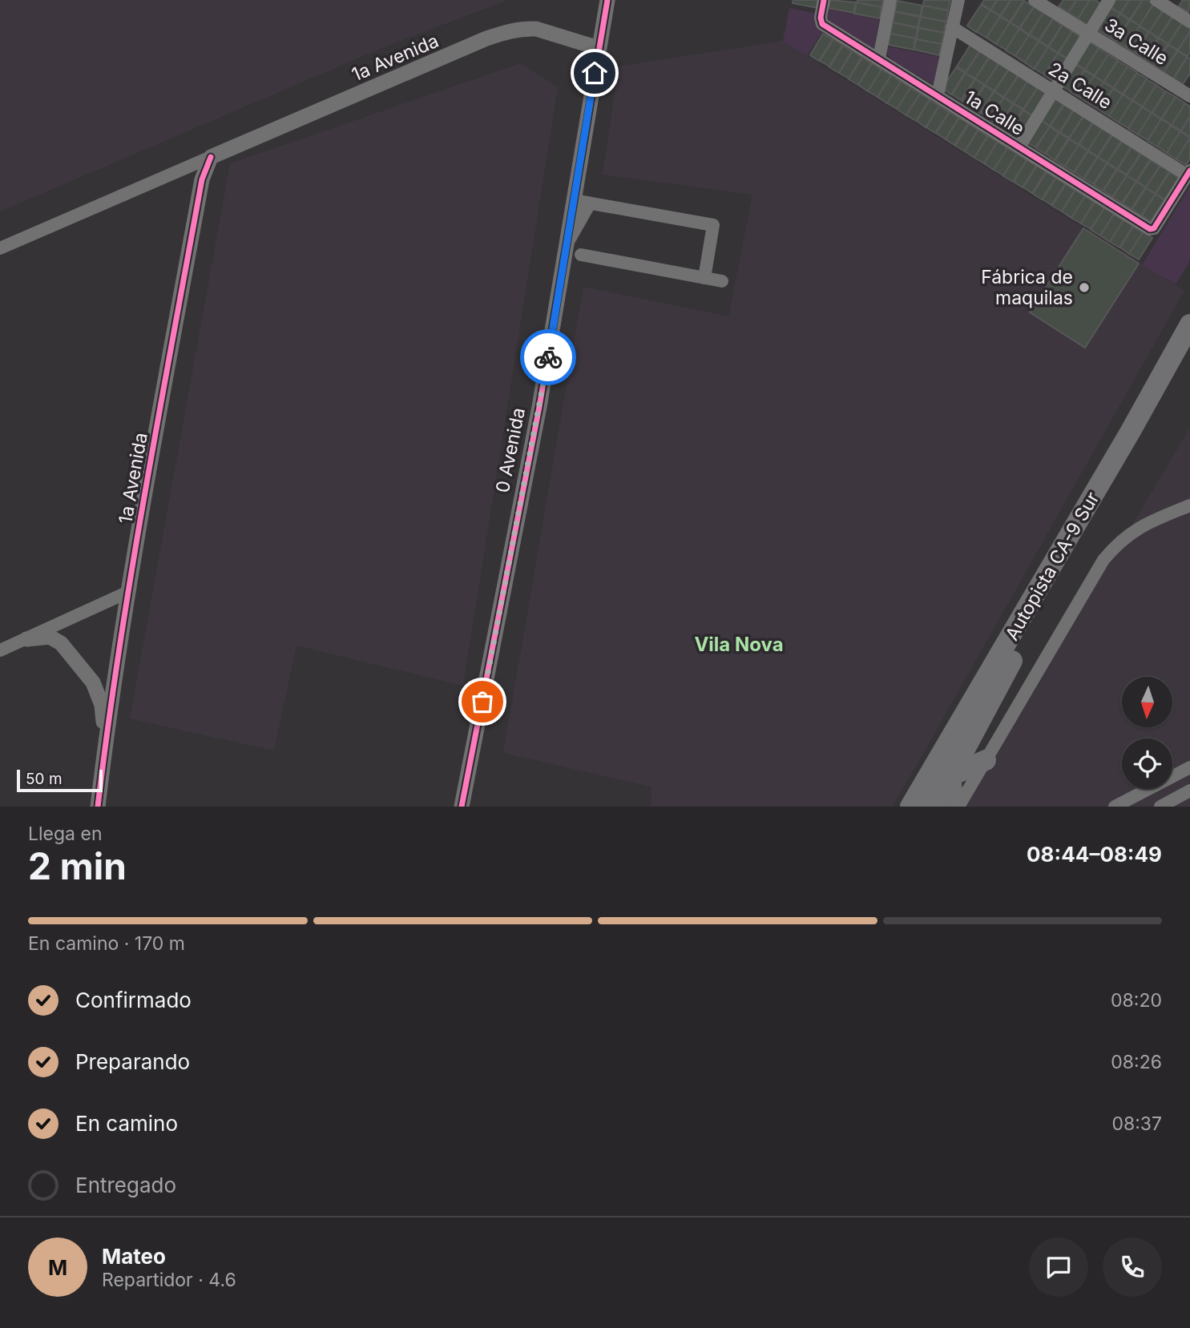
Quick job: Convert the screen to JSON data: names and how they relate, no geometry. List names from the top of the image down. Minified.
{"streets":{"highway":["Autopista CA-9 Sur"],"street":["3a Calle","1a Avenida","2a Calle","1a Calle","0 Avenida"]},"crossings":[["1a Avenida","0 Avenida"],["2a Calle","1a Calle"]],"districts":["Vila Nova"],"places":["Fábrica de maquilas"],"scale_bar":"50 m","north":"bottom","page":{"scale":"50 m","heading":["2 min","Llega en","08:44–08:49"],"panel":["Mateo","Repartidor · 4.6"],"bar":"En camino · 170 m","list":[["Confirmado","08:20"],["Preparando","08:26"],["En camino","08:37"],"Entregado"],"round":"M"}}
